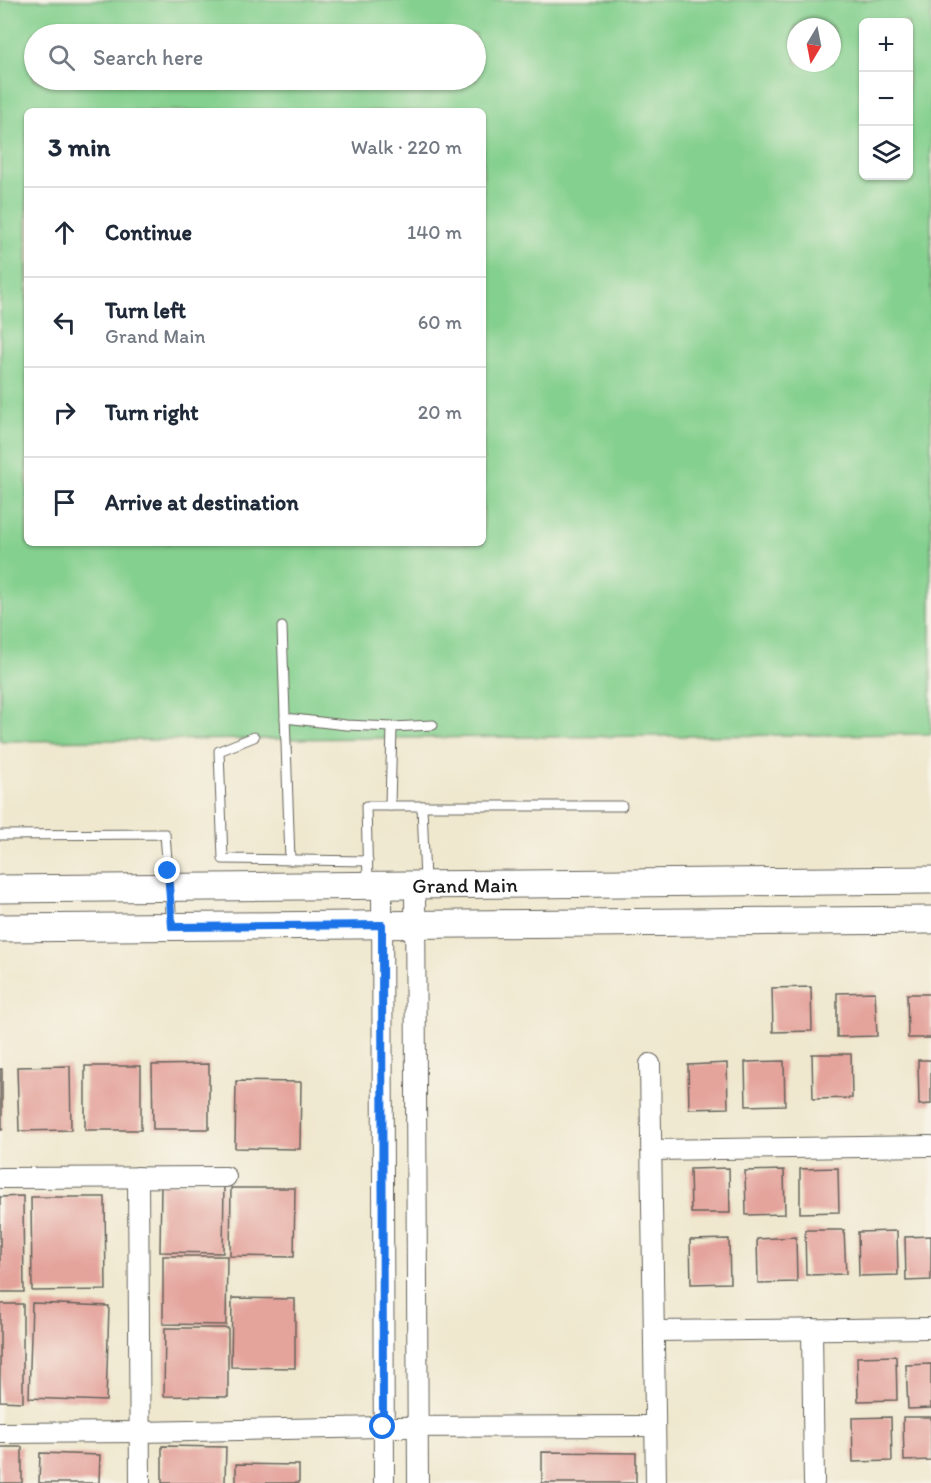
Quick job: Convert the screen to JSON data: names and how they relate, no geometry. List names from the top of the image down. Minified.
{"streets":{"street":["Grand Main"]},"north":"bottom","page":{"map_buttons":["+","−"],"search":"Search here","heading":["3 min","Walk · 220 m"],"list":[["Continue","140 m"],["Turn left","Grand Main","60 m"],["Turn right","20 m"],"Arrive at destination"]}}
